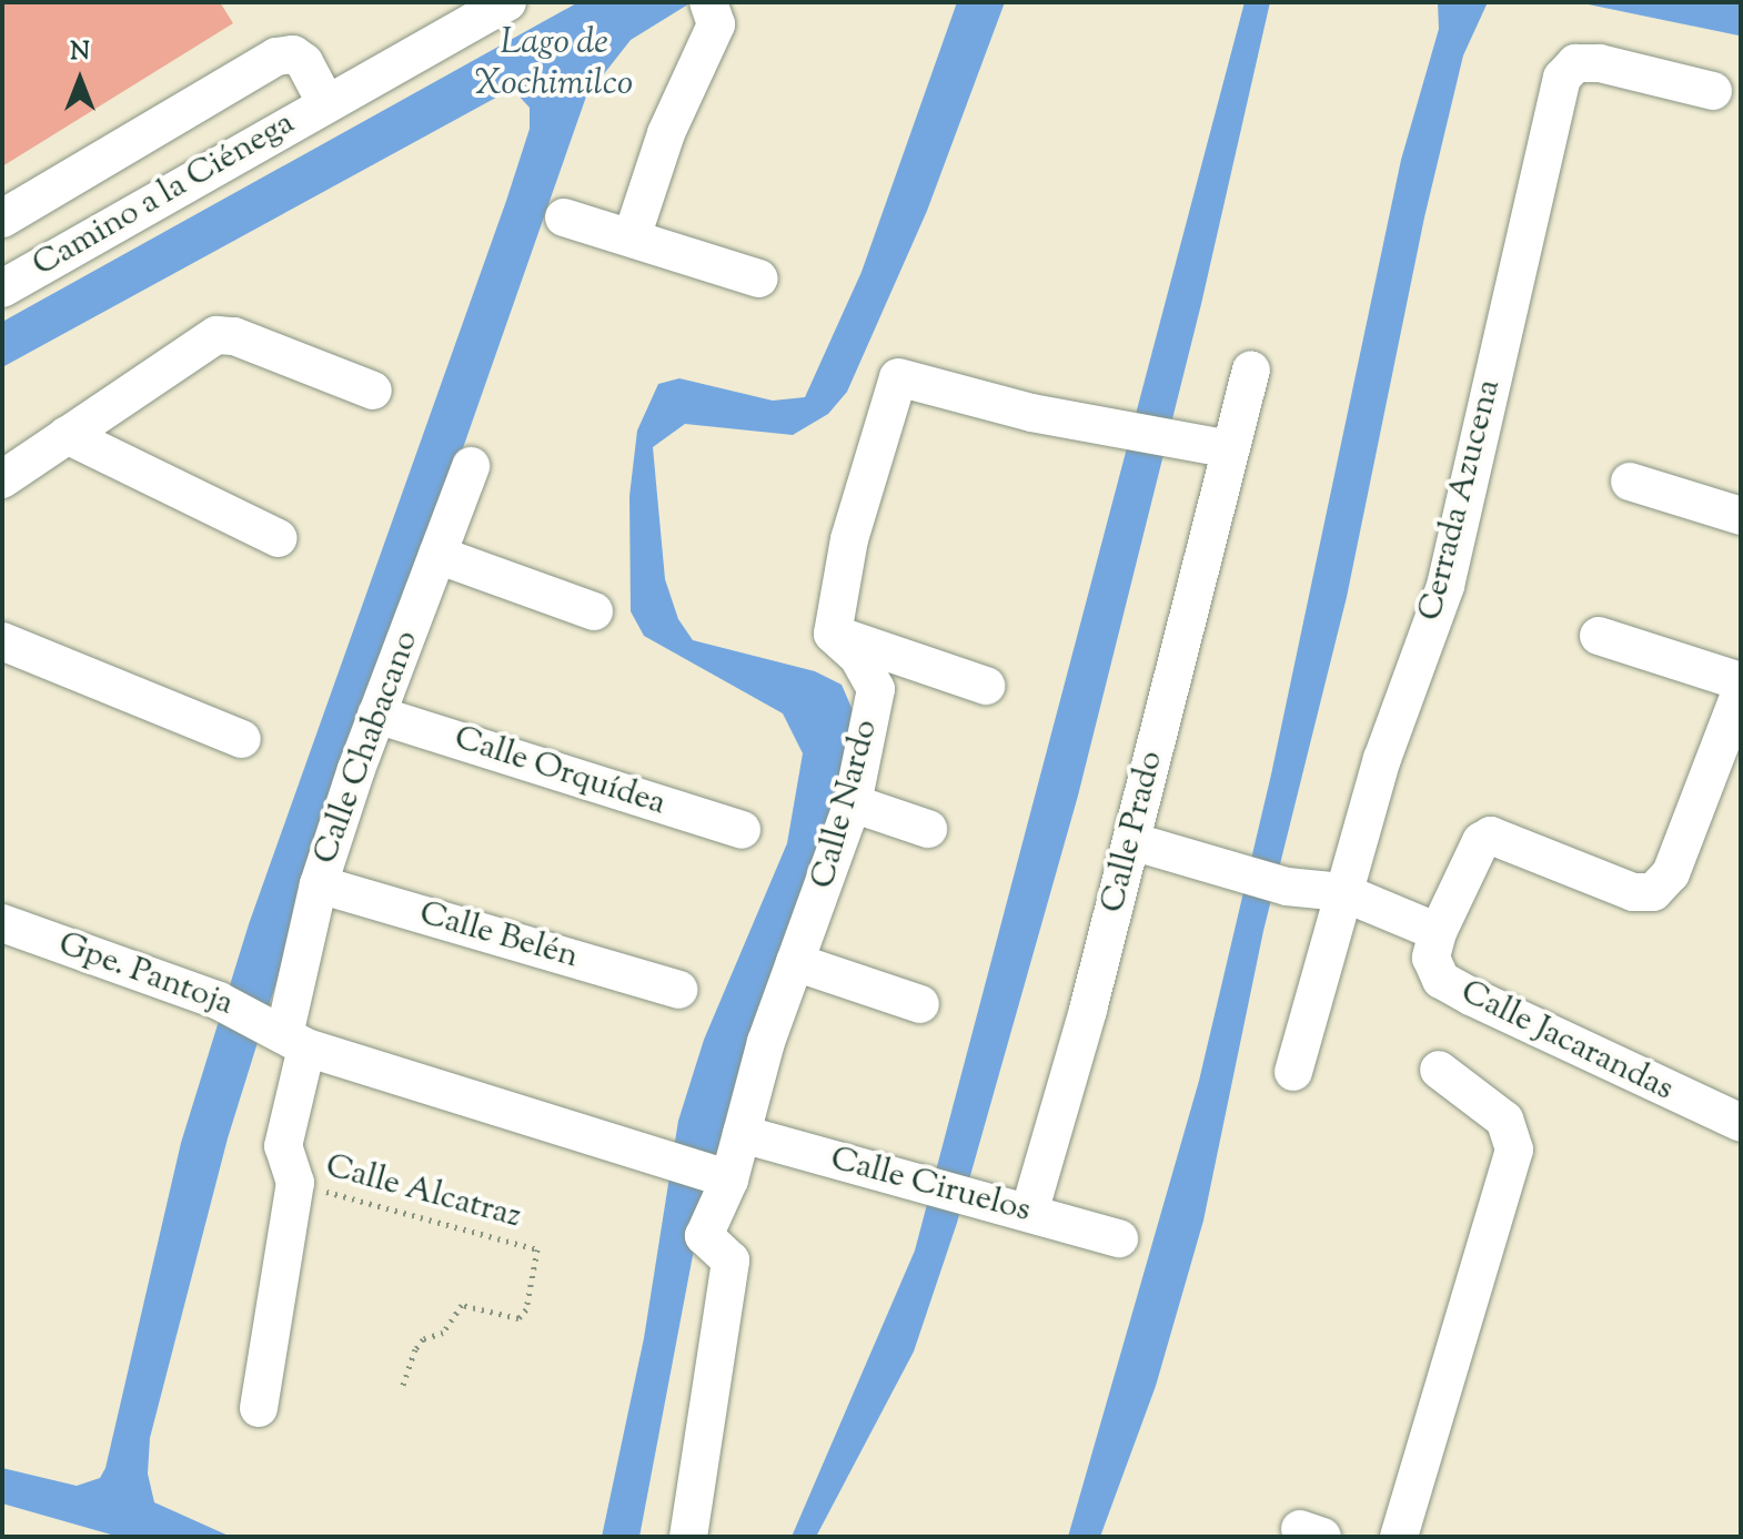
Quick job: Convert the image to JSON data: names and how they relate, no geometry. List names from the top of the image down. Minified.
{"streets":{"street":["Camino a la Ciénega","Cerrada Azucena","Calle Chabacano","Calle Orquídea","Calle Nardo","Calle Prado","Calle Belén","Gpe. Pantoja","Calle Jacarandas","Calle Ciruelos"],"path":["Calle Alcatraz"]},"crossings":[["Calle Chabacano","Calle Orquídea"],["Calle Chabacano","Calle Belén"],["Calle Chabacano","Gpe. Pantoja"],["Calle Chabacano","Calle Alcatraz"],["Calle Nardo","Gpe. Pantoja"],["Calle Nardo","Calle Ciruelos"],["Calle Prado","Calle Ciruelos"]],"water":["Lago de Xochimilco"],"north":"top"}
